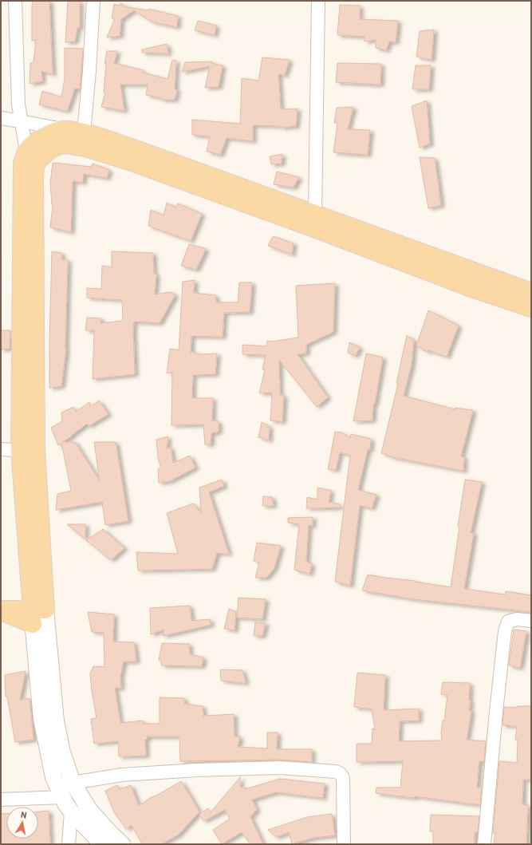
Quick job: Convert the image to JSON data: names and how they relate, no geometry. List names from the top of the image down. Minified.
{"north":"top"}
